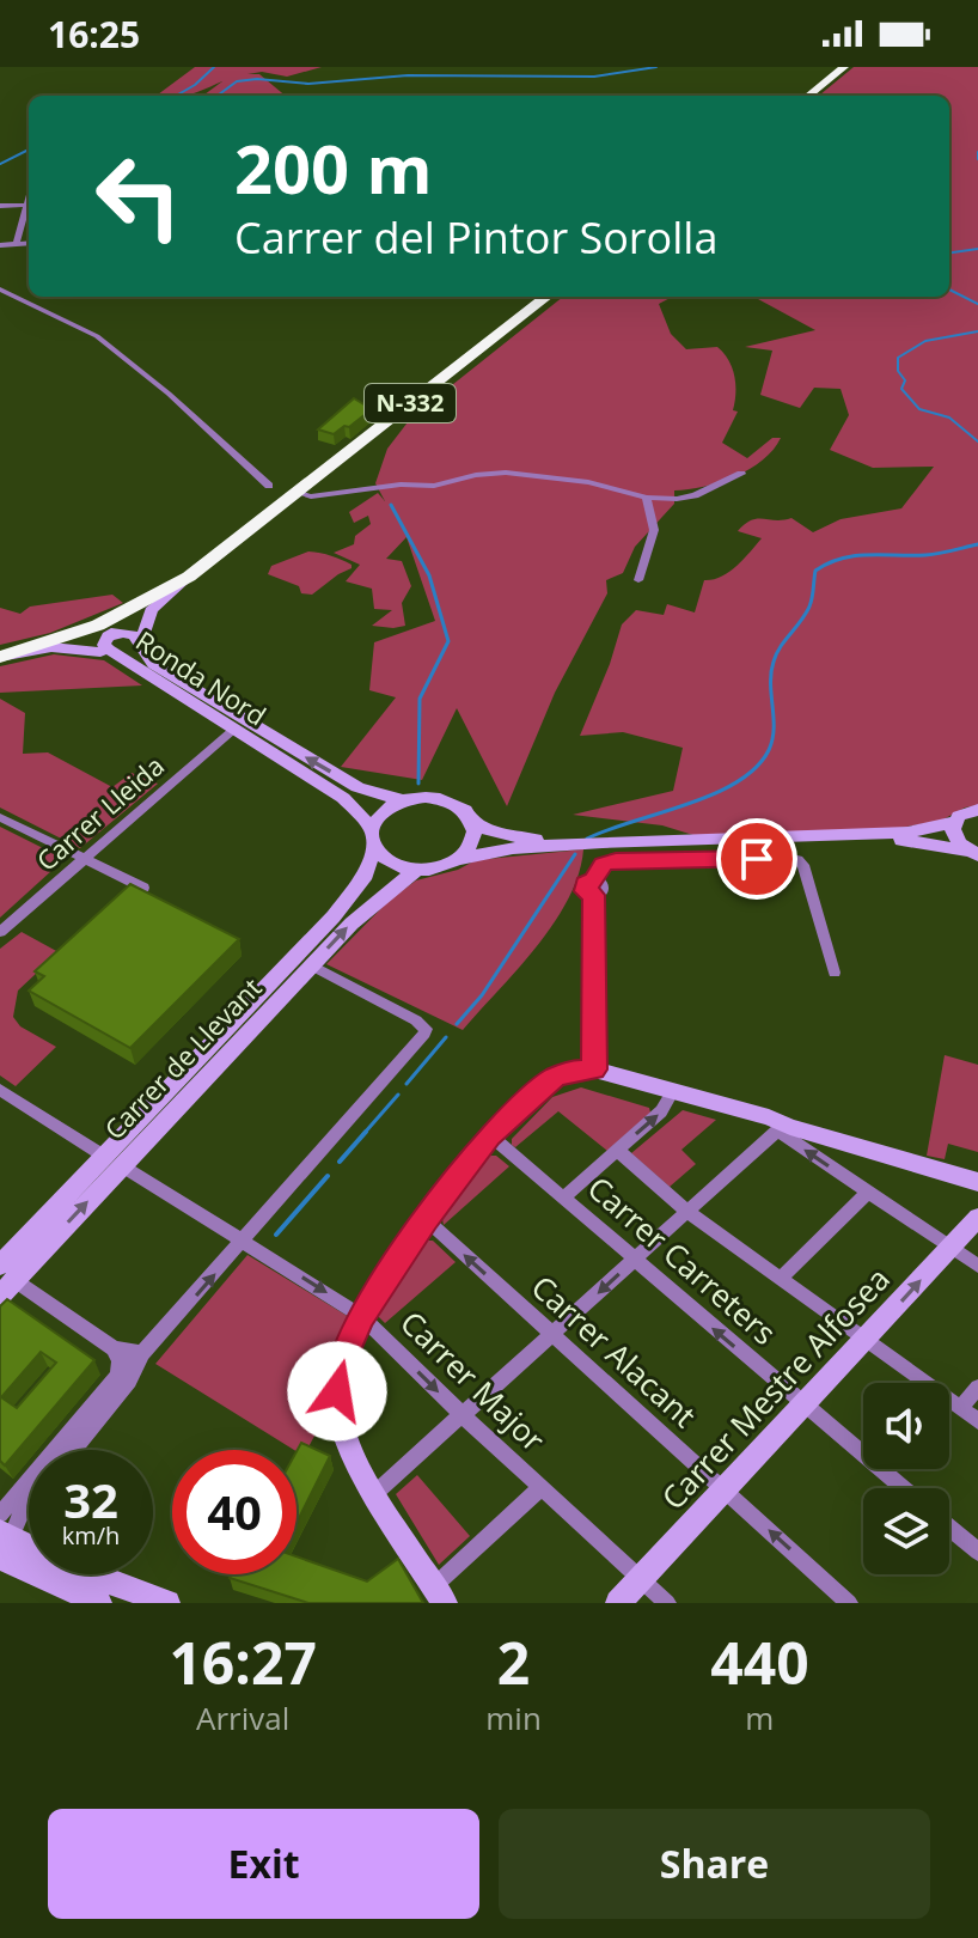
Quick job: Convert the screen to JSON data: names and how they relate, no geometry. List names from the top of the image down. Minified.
{"streets":{"highway":["N-332"],"main road":["Ronda Nord","Carrer de Llevant","Carrer Mestre Alfosea"],"street":["Carrer Lleida","Carrer Carreters","Carrer Alacant","Carrer Major"]},"crossings":[["Ronda Nord","Carrer Lleida"],["Ronda Nord","Carrer de Llevant"],["Carrer de Llevant","Carrer Major"],["Carrer Carreters","Carrer Mestre Alfosea"],["Carrer Alacant","Carrer Mestre Alfosea"],["Carrer Major","Carrer Mestre Alfosea"]],"one_way":["Carrer Alacant"],"page":{"status":"16:25","turn":["200 m","Carrer del Pintor Sorolla"],"speed":"32 km/h","limit":"40","eta":["16:27","Arrival","2","min","440","m"],"buttons":["Exit","Share"]}}
